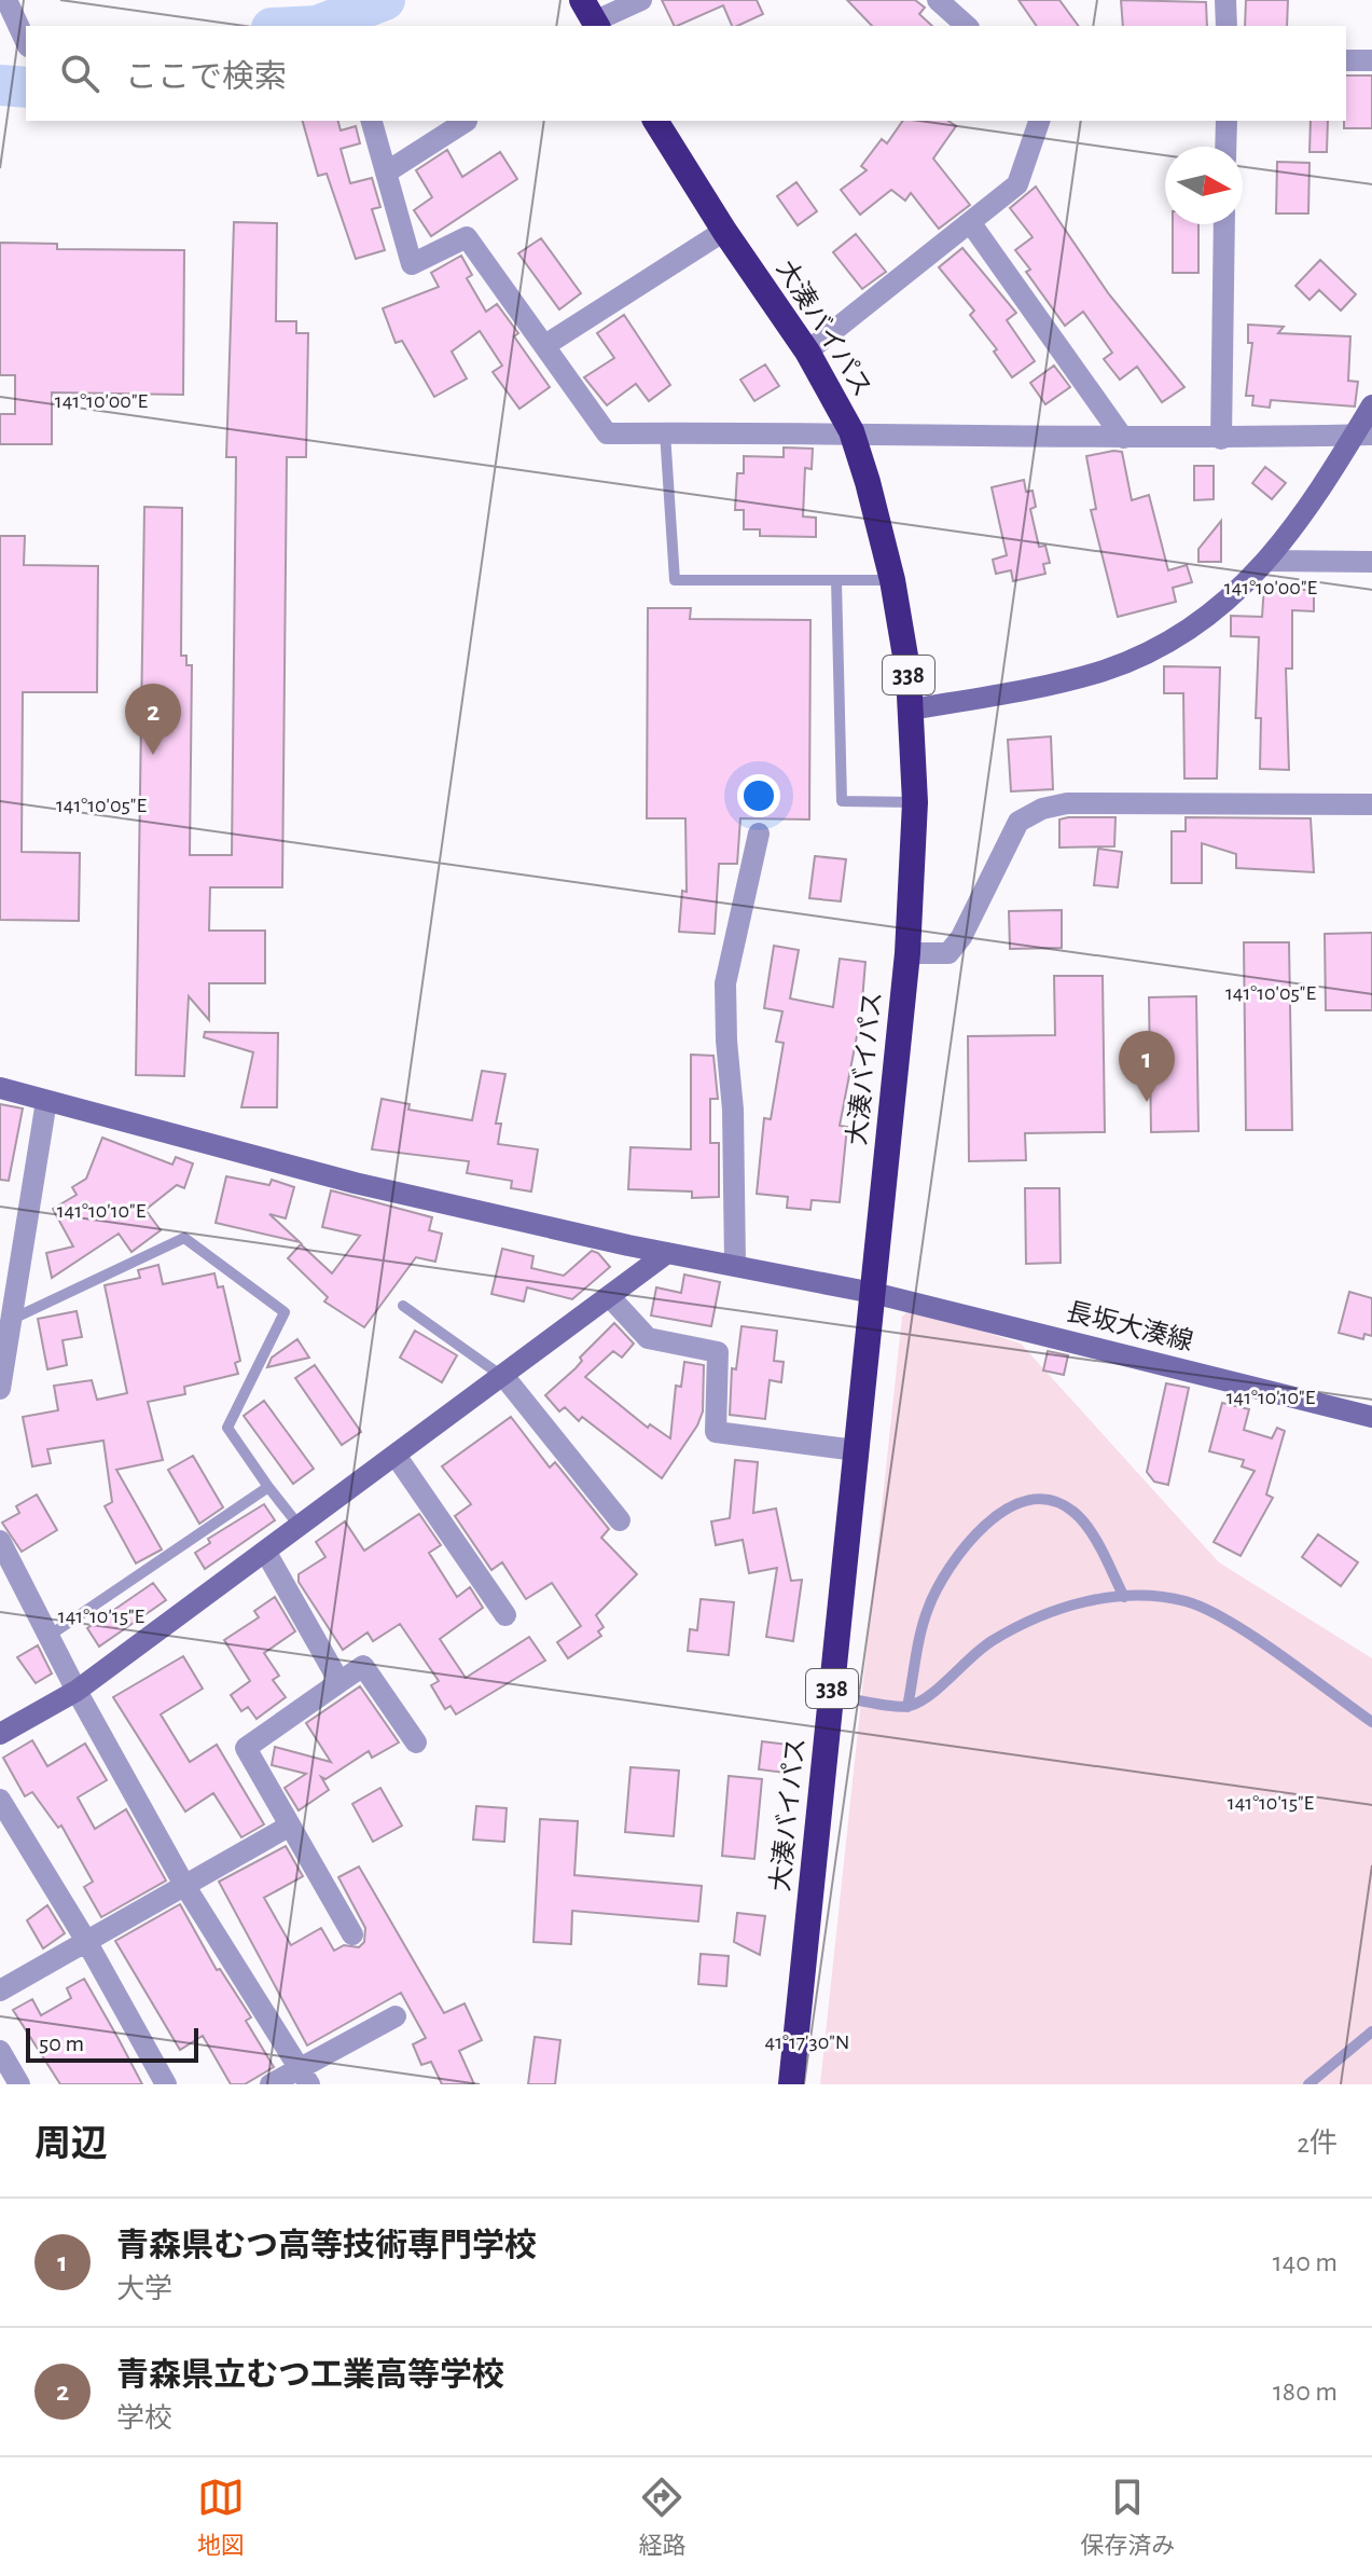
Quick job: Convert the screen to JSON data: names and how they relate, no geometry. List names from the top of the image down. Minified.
{"streets":{"highway":["大湊バイパス","338"],"street":["長坂大湊線"]},"crossings":[["大湊バイパス","長坂大湊線"]],"scale_bar":"50 m","north":"right","page":{"search":"ここで検索","pins":["2","1"],"scale":"50 m","heading":["周辺","2件"],"list":[{"mark":"1","name":"青森県むつ高等技術専門学校","note":"大学","value":"140 m"},{"mark":"2","name":"青森県立むつ工業高等学校","note":"学校","value":"180 m"}],"nav":["地図","経路","保存済み"]},"coordinates":["141°10'00\"E","141°10'05\"E","141°10'10\"E","141°10'15\"E","41°17'30\"N"]}
